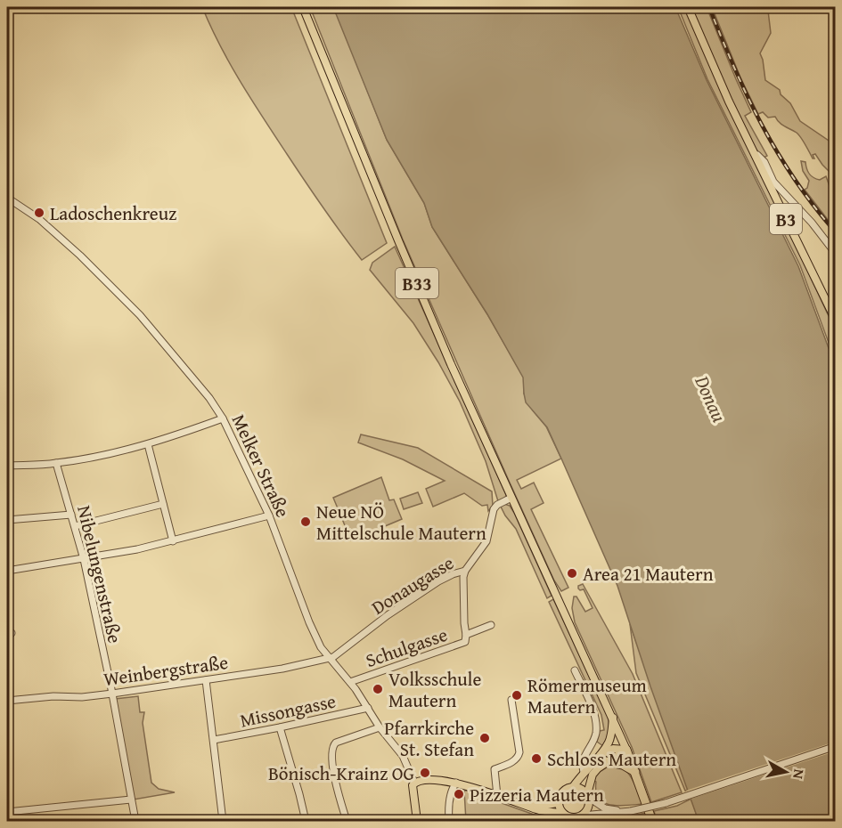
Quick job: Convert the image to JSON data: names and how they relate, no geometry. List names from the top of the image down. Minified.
{"streets":{"highway":["B33"],"main road":["B3"],"street":["Melker Straße","Nibelungenstraße","Donaugasse","Schulgasse","Weinbergstraße","Missongasse"]},"crossings":[["B33","Donaugasse"],["Melker Straße","Donaugasse"],["Melker Straße","Schulgasse"],["Melker Straße","Weinbergstraße"],["Melker Straße","Missongasse"],["Nibelungenstraße","Weinbergstraße"],["Donaugasse","Schulgasse"],["Donaugasse","Weinbergstraße"]],"water":["Donau"],"places":["Ladoschenkreuz","Neue NÖ Mittelschule Mautern","Area 21 Mautern","Volksschule Mautern","Römermuseum Mautern","Pfarrkirche St. Stefan","Schloss Mautern","Bönisch-Krainz OG","Pizzeria Mautern"],"north":"right"}
